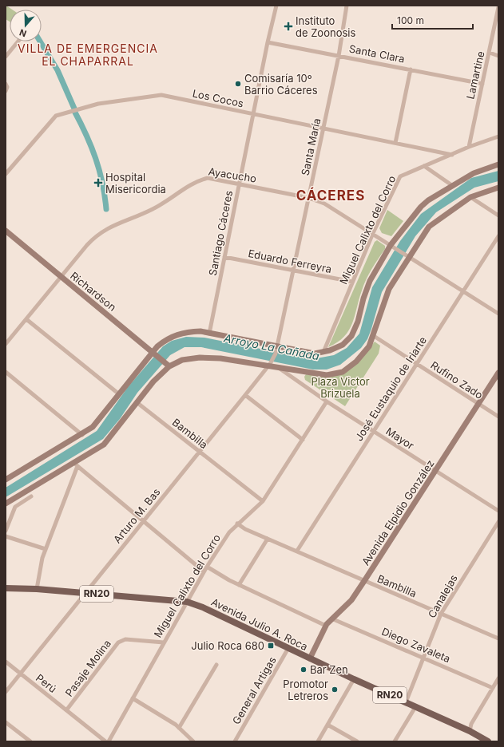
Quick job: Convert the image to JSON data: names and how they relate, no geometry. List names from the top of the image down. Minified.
{"streets":{"main road":["Richardson","Avenida Elpidio González","RN20","Avenida Julio A. Roca"],"street":["Santa Clara","Lamartine","Los Cocos","Santa María","Ayacucho","Miguel Calixto del Corro","Santiago Cáceres","Eduardo Ferreyra","Rufino Zado","José Eustaquio de Iriarte","Bambilla","Mayor","Arturo M. Bas","Canalejas","Diego Zavaleta","Pasaje Molina","Perú","General Artigas"]},"crossings":[["Santa Clara","Lamartine"],["Santa Clara","Santa María"],["Santa Clara","Santiago Cáceres"],["Lamartine","Miguel Calixto del Corro"],["Los Cocos","Santa María"],["Los Cocos","Miguel Calixto del Corro"],["Los Cocos","Santiago Cáceres"],["Santa María","Ayacucho"],["Santa María","Eduardo Ferreyra"],["Santa María","Arturo M. Bas"],["Ayacucho","Miguel Calixto del Corro"],["Ayacucho","Santiago Cáceres"],["Ayacucho","Richardson"],["Ayacucho","José Eustaquio de Iriarte"],["Miguel Calixto del Corro","Eduardo Ferreyra"],["Miguel Calixto del Corro","Bambilla"],["Miguel Calixto del Corro","Mayor"],["Miguel Calixto del Corro","Avenida Julio A. Roca"],["Miguel Calixto del Corro","Pasaje Molina"],["Santiago Cáceres","Eduardo Ferreyra"],["Rufino Zado","José Eustaquio de Iriarte"],["Rufino Zado","Avenida Elpidio González"],["José Eustaquio de Iriarte","Bambilla"],["José Eustaquio de Iriarte","Mayor"],["Bambilla","Avenida Elpidio González"],["Bambilla","Arturo M. Bas"],["Bambilla","Canalejas"],["Mayor","Avenida Elpidio González"],["Avenida Elpidio González","Avenida Julio A. Roca"],["Avenida Elpidio González","Diego Zavaleta"],["Arturo M. Bas","Avenida Julio A. Roca"],["Arturo M. Bas","Perú"],["Canalejas","Avenida Julio A. Roca"],["Canalejas","Diego Zavaleta"],["Avenida Julio A. Roca","General Artigas"],["Pasaje Molina","Perú"]],"districts":["VILLA DE EMERGENCIA EL CHAPARRAL","CÁCERES"],"water":["Arroyo La Cañada"],"parks":["Plaza Victor Brizuela"],"places":{"health":["Instituto de Zoonosis","Hospital Misericordia"],"other":["Comisaría 10º Barrio Cáceres","Bar Zen","Promotor Letreros"],"transit":["Julio Roca 680"]},"scale_bar":"100 m","north":"bottom"}
